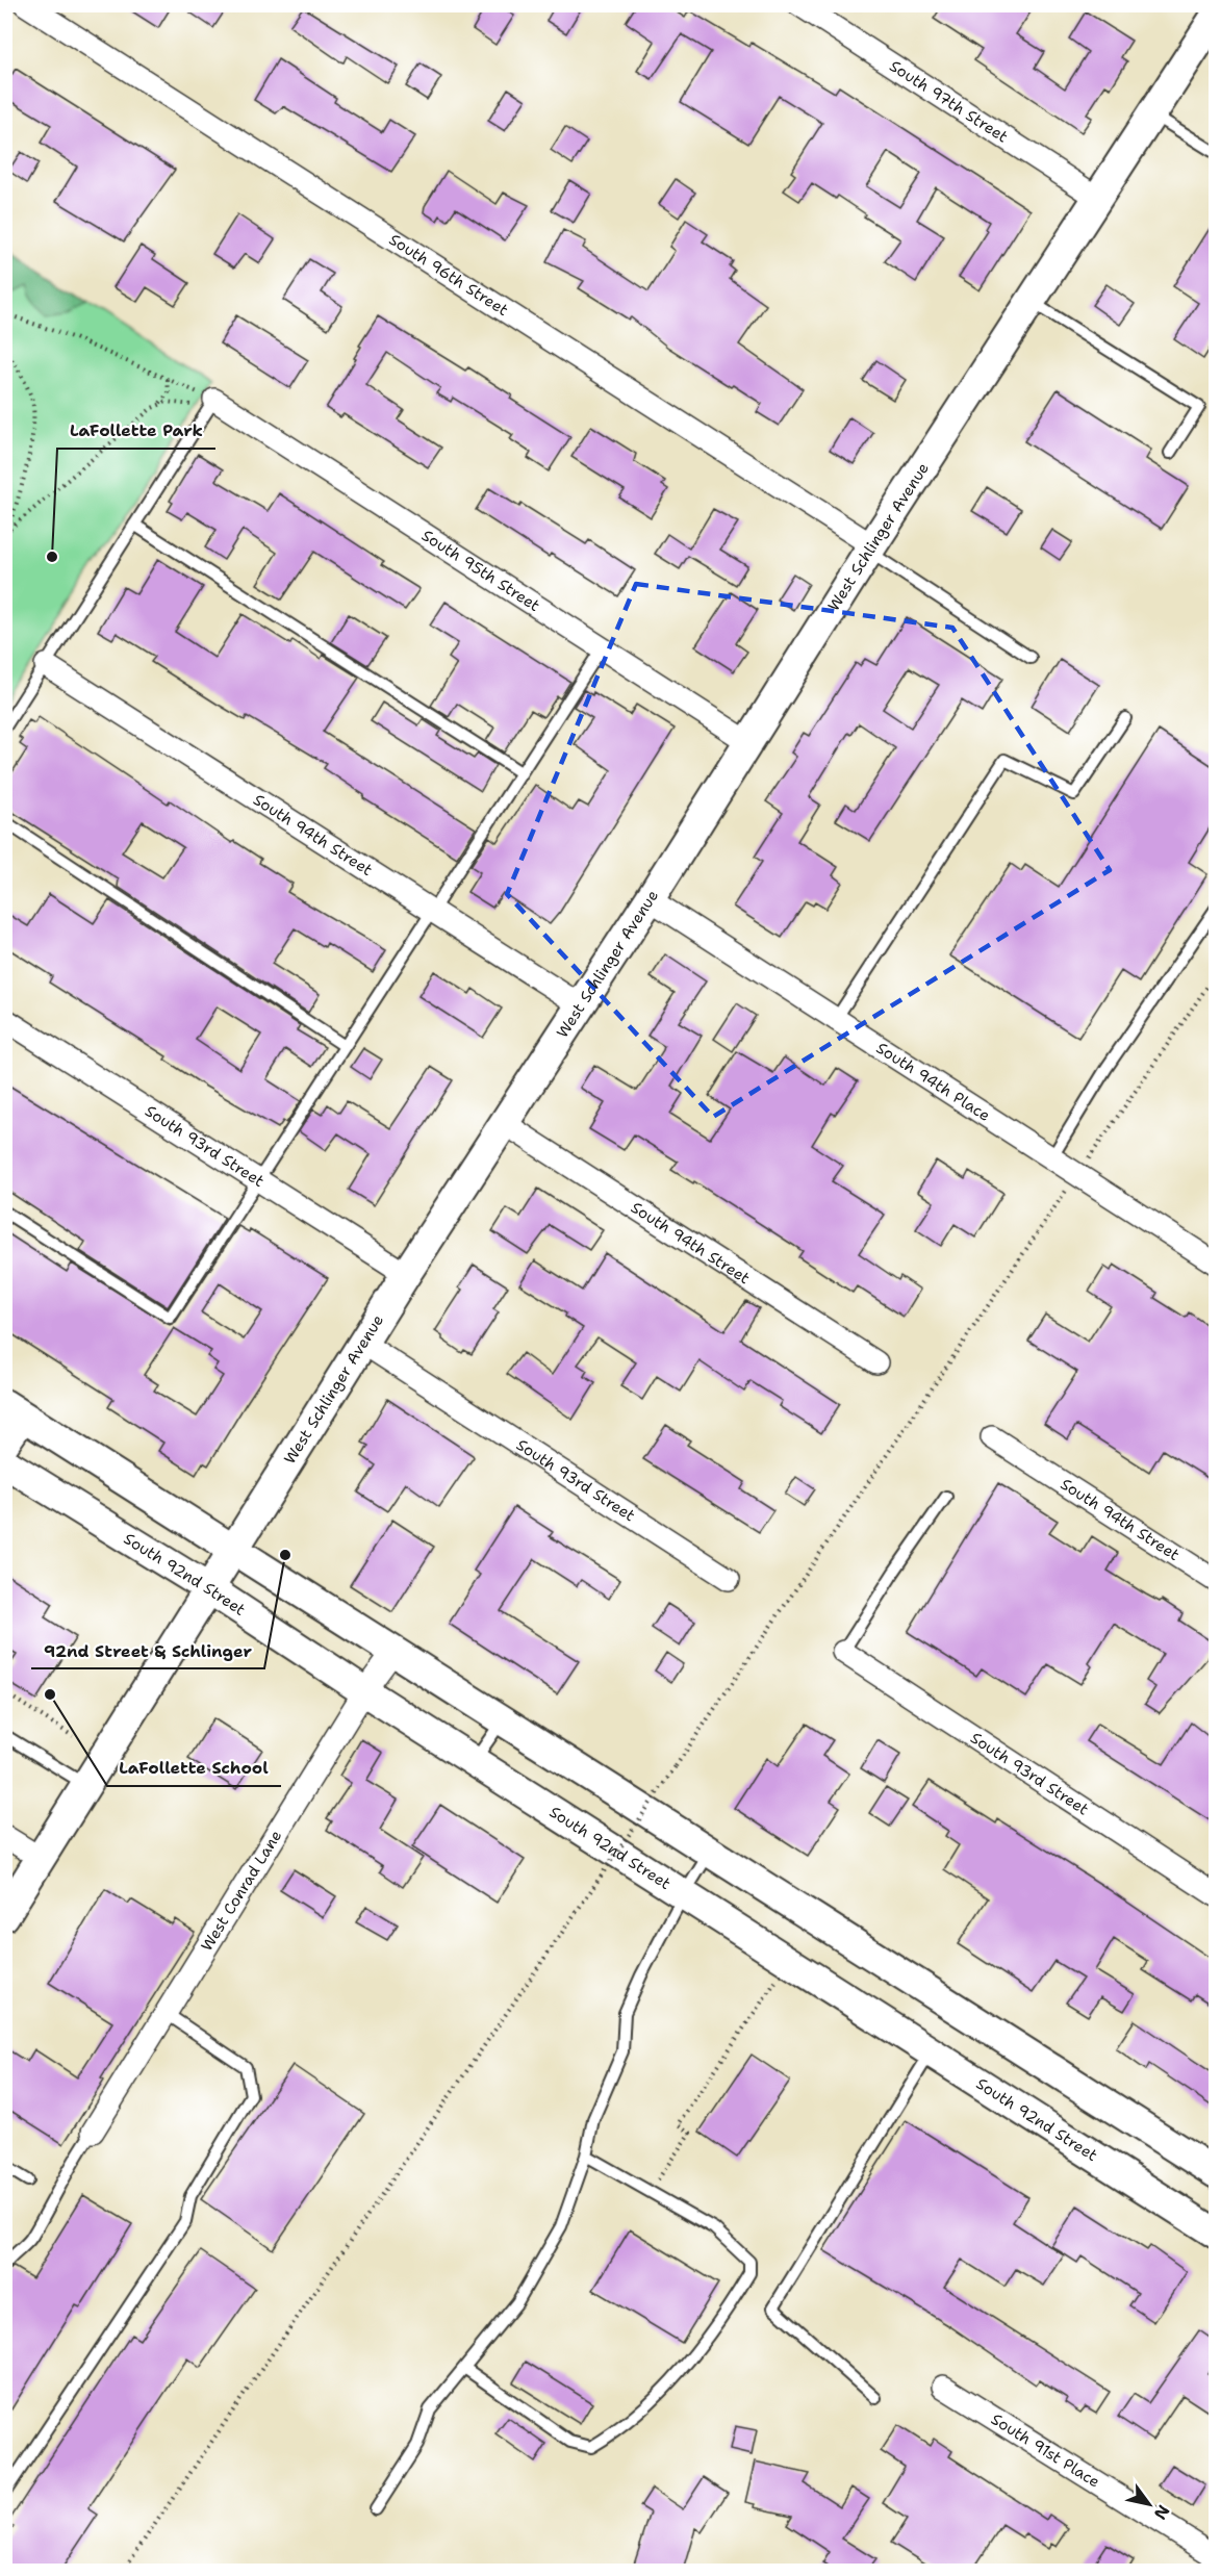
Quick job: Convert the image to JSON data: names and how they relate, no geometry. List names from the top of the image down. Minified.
{"streets":{"street":["South 97th Street","South 96th Street","West Schlinger Avenue","South 95th Street","South 94th Street","South 94th Place","South 93rd Street","South 92nd Street","West Conrad Lane","South 91st Place"]},"crossings":[["South 97th Street","West Schlinger Avenue"],["South 96th Street","West Schlinger Avenue"],["West Schlinger Avenue","South 95th Street"],["West Schlinger Avenue","South 94th Street"],["West Schlinger Avenue","South 94th Place"],["West Schlinger Avenue","South 93rd Street"],["West Schlinger Avenue","South 92nd Street"],["South 92nd Street","West Conrad Lane"]],"places":["LaFollette Park","92nd Street & Schlinger","LaFollette School"],"north":"bottom right"}
